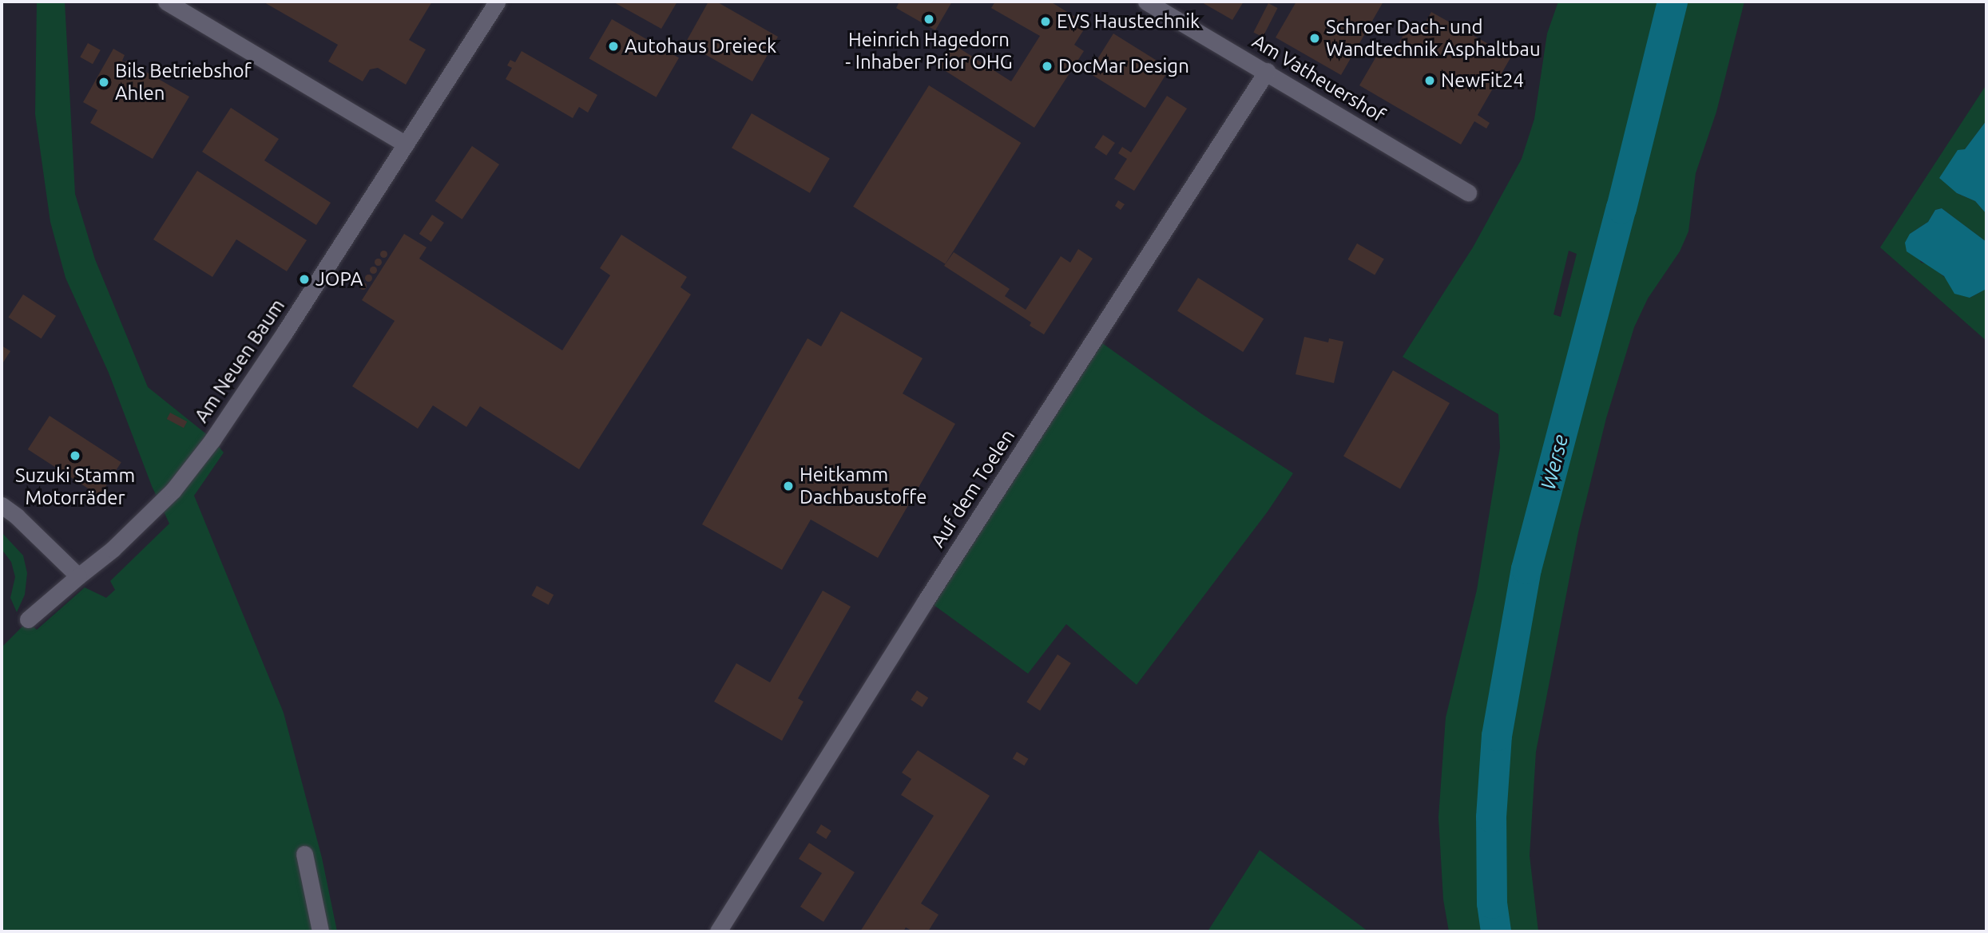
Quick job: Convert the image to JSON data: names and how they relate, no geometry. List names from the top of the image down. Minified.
{"streets":{"street":["Am Vatheuershof","Am Neuen Baum","Auf dem Toelen"]},"crossings":[["Am Vatheuershof","Auf dem Toelen"]],"water":["Werse"],"places":["Heinrich Hagedorn - Inhaber Prior OHG","EVS Haustechnik","Schroer Dach- und Wandtechnik Asphaltbau","Autohaus Dreieck","DocMar Design","NewFit24","Bils Betriebshof Ahlen","JOPA","Suzuki Stamm Motorräder","Heitkamm Dachbaustoffe"]}
